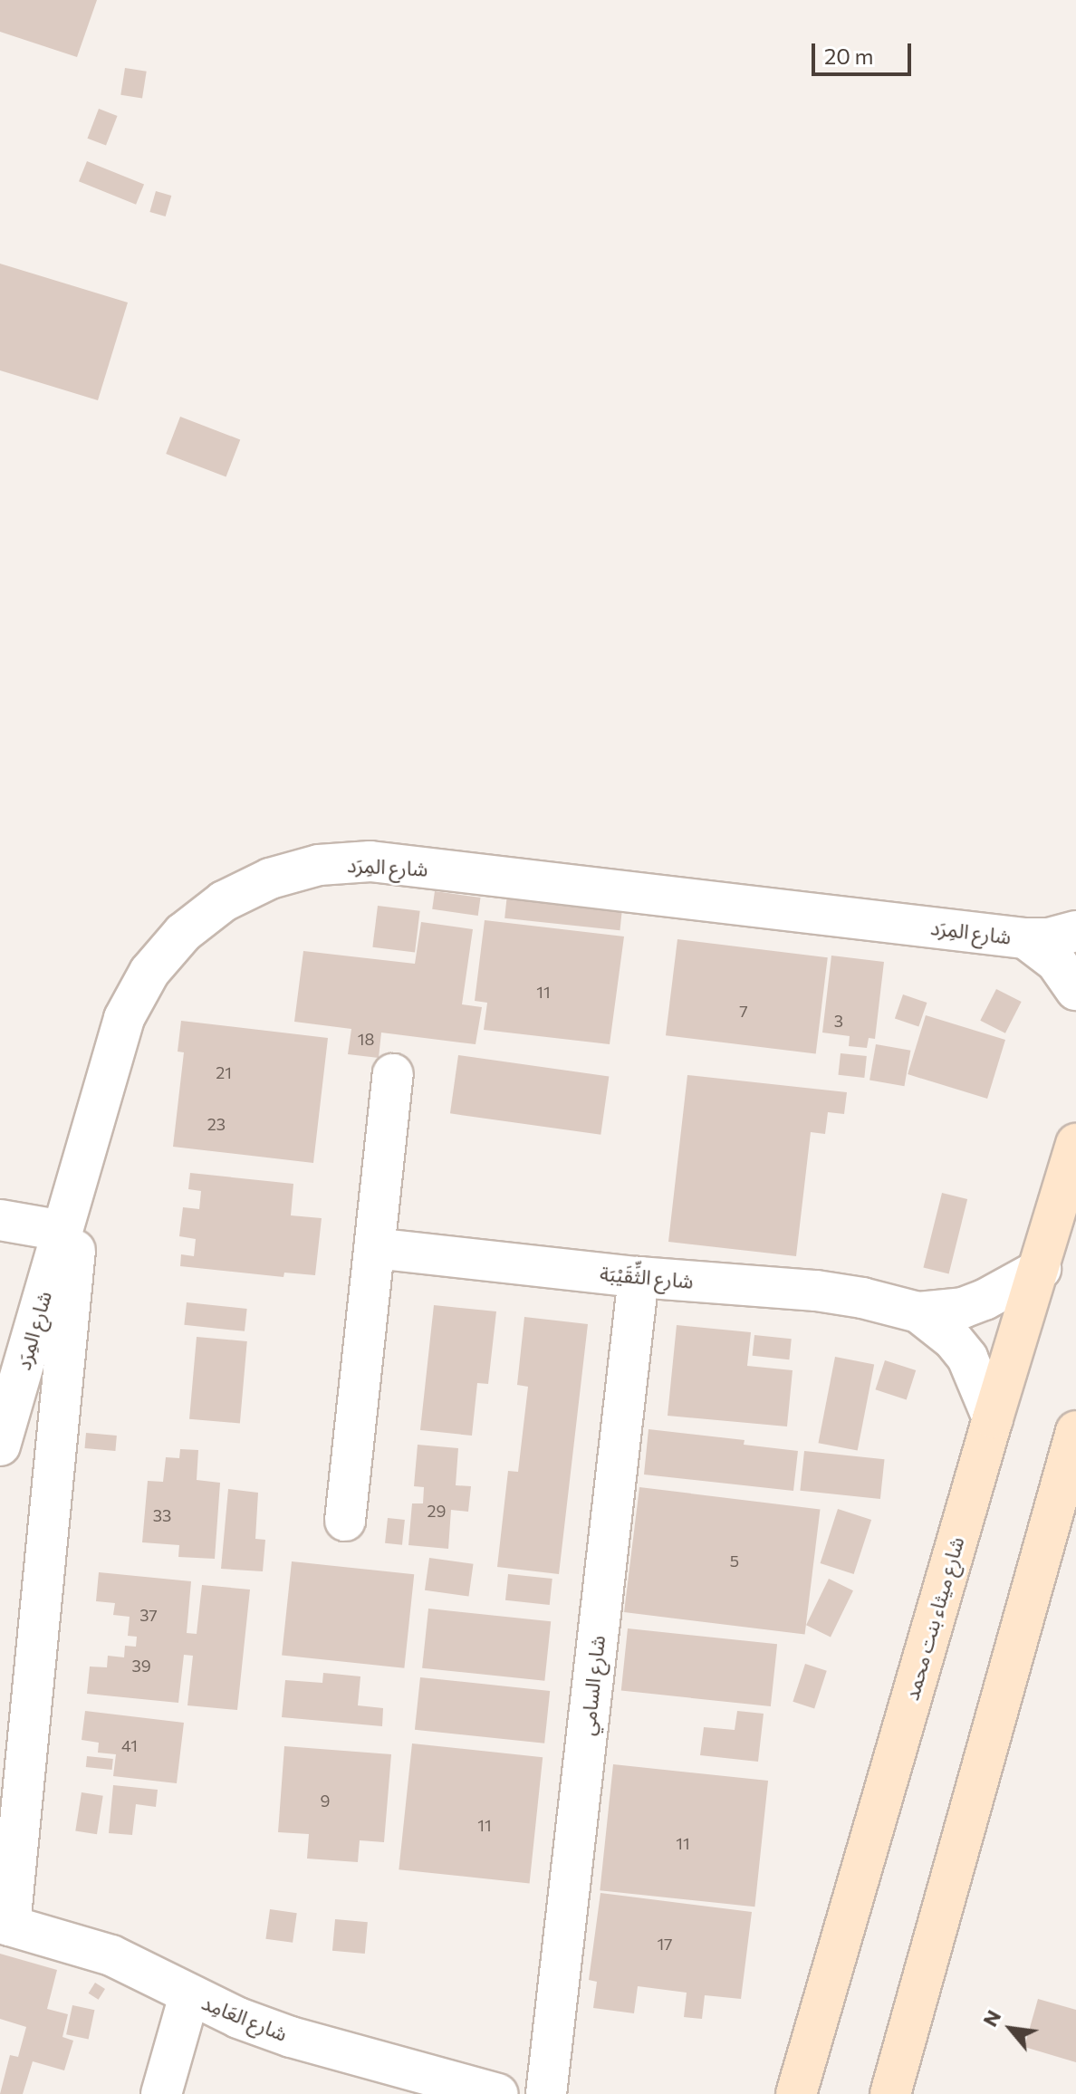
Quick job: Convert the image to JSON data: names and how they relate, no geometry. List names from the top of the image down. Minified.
{"streets":{"main road":["شارع ميثاء بنت محمد"],"street":["شارع المِرَد","شارع الثِّقَيْبَة","شارع السامي","شارع العَامِد"]},"crossings":[["شارع الثِّقَيْبَة","شارع ميثاء بنت محمد"],["شارع الثِّقَيْبَة","شارع السامي"]],"house_numbers":["11","7","3","18","21","23","29","33","5","37","39","41","9","11","11","17"],"scale_bar":"20 m","north":"top left"}
